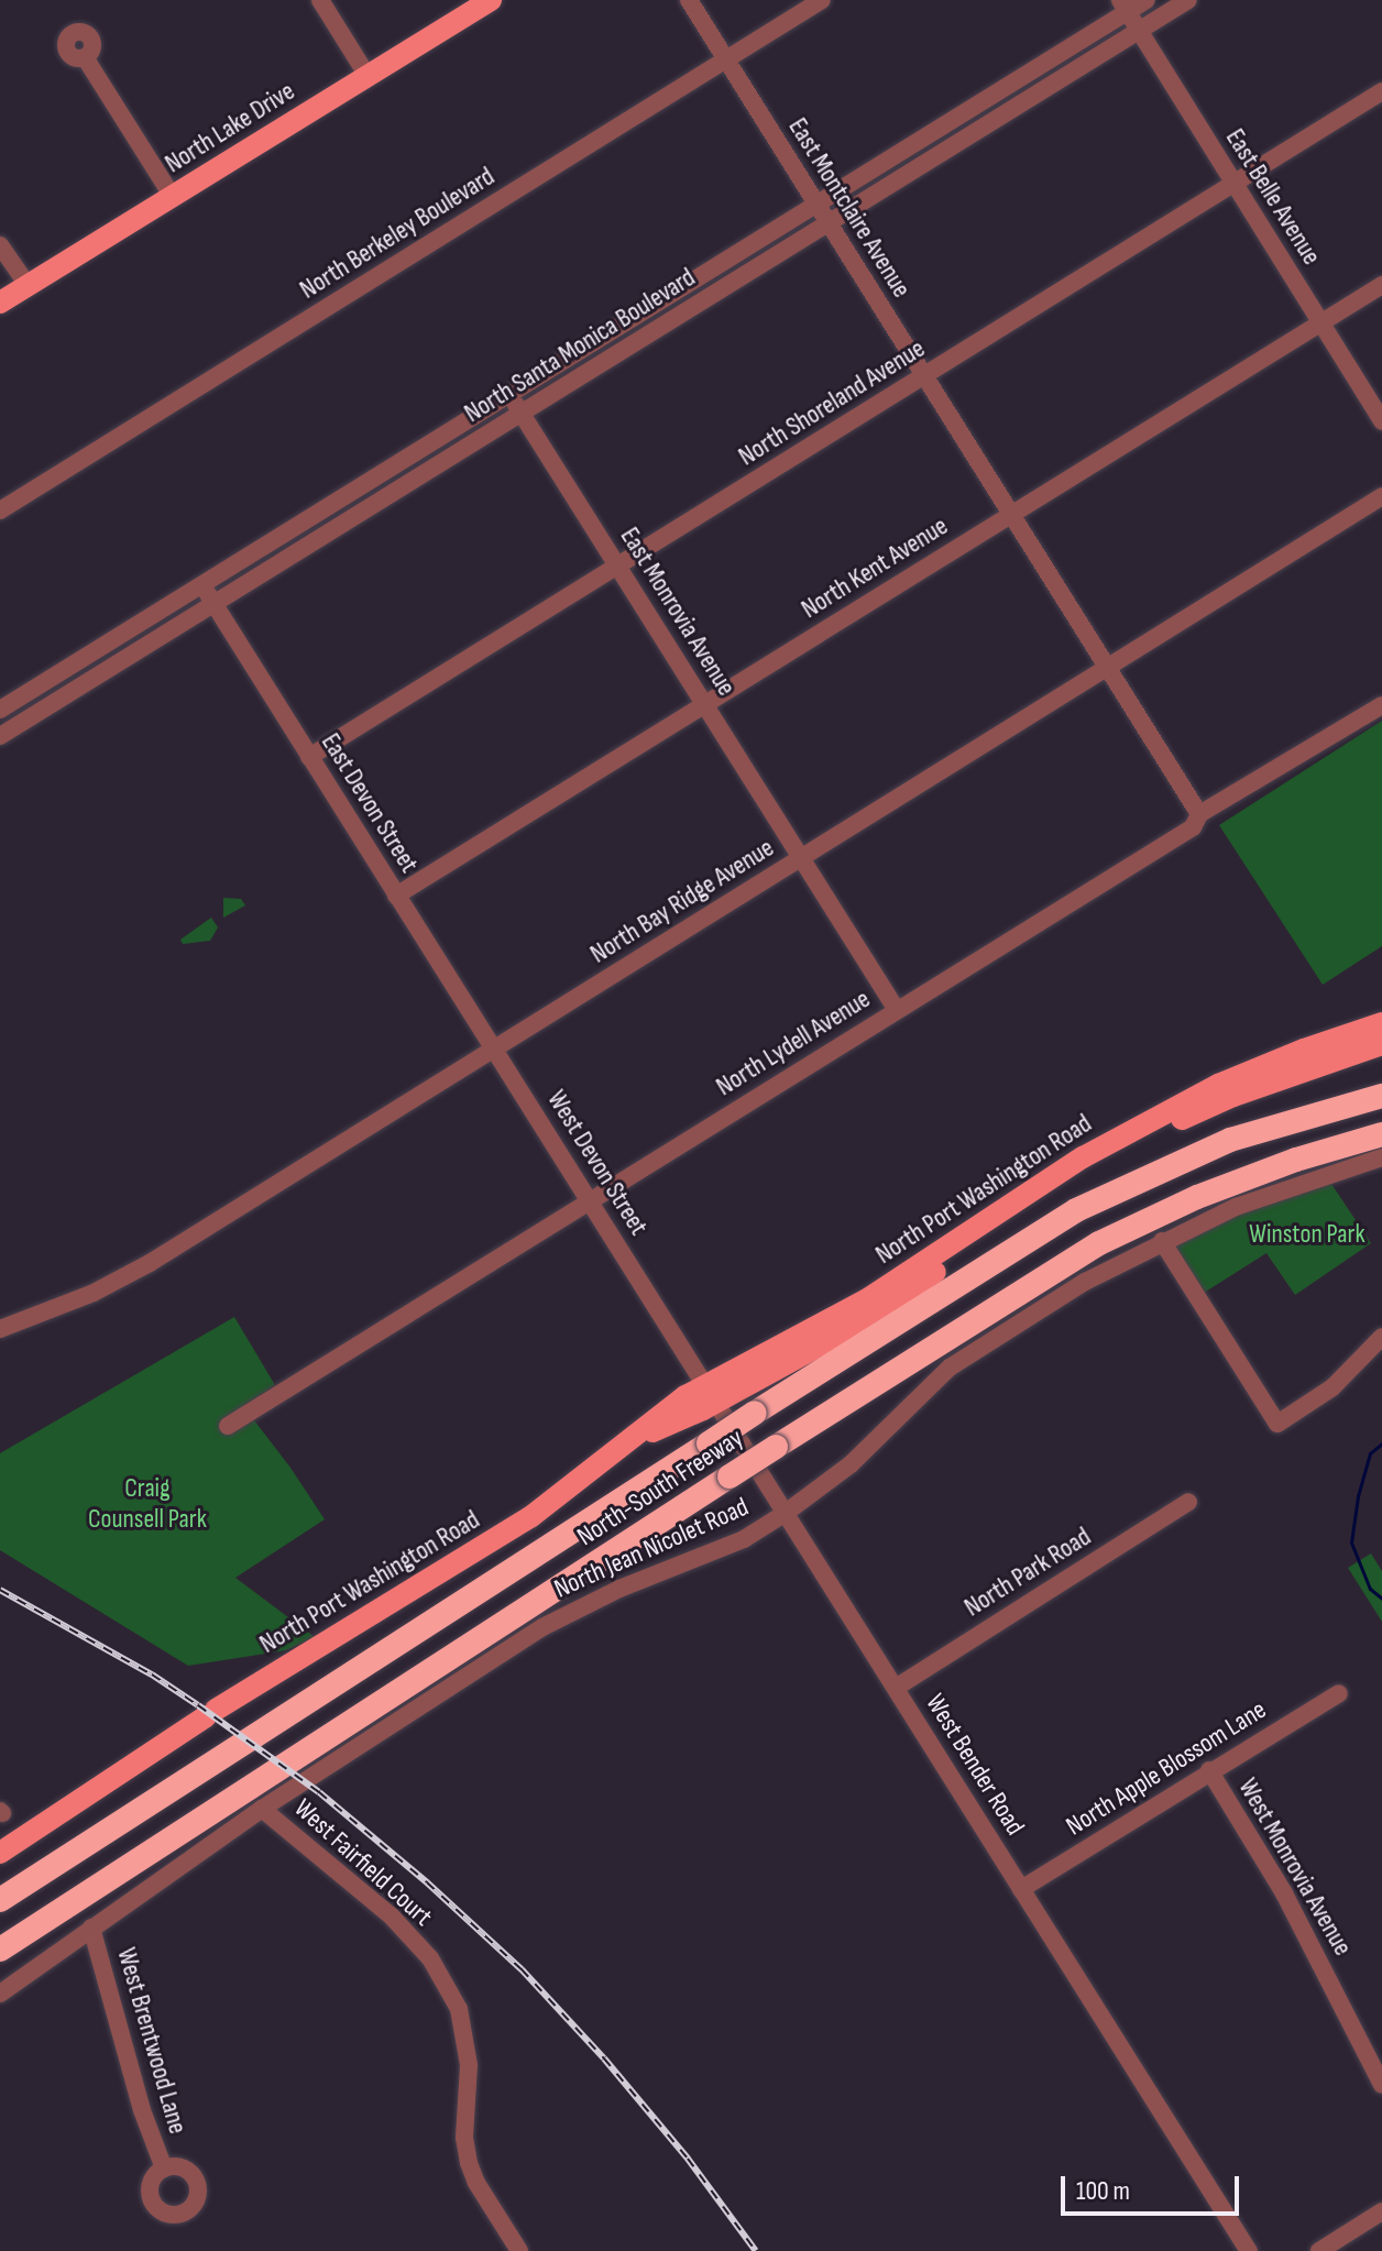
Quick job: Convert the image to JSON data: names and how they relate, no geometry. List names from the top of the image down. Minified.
{"streets":{"highway":["North-South Freeway"],"main road":["North Lake Drive","North Port Washington Road"],"street":["East Belle Avenue","East Montclaire Avenue","North Berkeley Boulevard","North Santa Monica Boulevard","North Shoreland Avenue","North Kent Avenue","East Monrovia Avenue","East Devon Street","North Bay Ridge Avenue","North Lydell Avenue","West Devon Street","North Jean Nicolet Road","North Park Road","West Bender Road","North Apple Blossom Lane","West Fairfield Court","West Monrovia Avenue","West Brentwood Lane"]},"crossings":[["East Belle Avenue","North Santa Monica Boulevard"],["East Belle Avenue","North Shoreland Avenue"],["East Belle Avenue","North Kent Avenue"],["East Montclaire Avenue","North Berkeley Boulevard"],["East Montclaire Avenue","North Santa Monica Boulevard"],["East Montclaire Avenue","North Shoreland Avenue"],["East Montclaire Avenue","North Kent Avenue"],["East Montclaire Avenue","North Bay Ridge Avenue"],["East Montclaire Avenue","North Lydell Avenue"],["North Santa Monica Boulevard","East Monrovia Avenue"],["North Santa Monica Boulevard","East Devon Street"],["North Shoreland Avenue","East Monrovia Avenue"],["North Shoreland Avenue","East Devon Street"],["North Kent Avenue","East Monrovia Avenue"],["North Kent Avenue","East Devon Street"],["East Monrovia Avenue","North Bay Ridge Avenue"],["East Devon Street","North Bay Ridge Avenue"],["East Devon Street","West Devon Street"],["North Bay Ridge Avenue","West Devon Street"],["North Lydell Avenue","West Devon Street"],["West Devon Street","West Bender Road"],["North Port Washington Road","West Bender Road"],["North Jean Nicolet Road","West Bender Road"],["North Jean Nicolet Road","West Fairfield Court"],["North Jean Nicolet Road","West Brentwood Lane"],["North Park Road","West Bender Road"],["West Bender Road","North Apple Blossom Lane"],["North Apple Blossom Lane","West Monrovia Avenue"]],"parks":["Winston Park","Craig Counsell Park"],"scale_bar":"100 m"}
